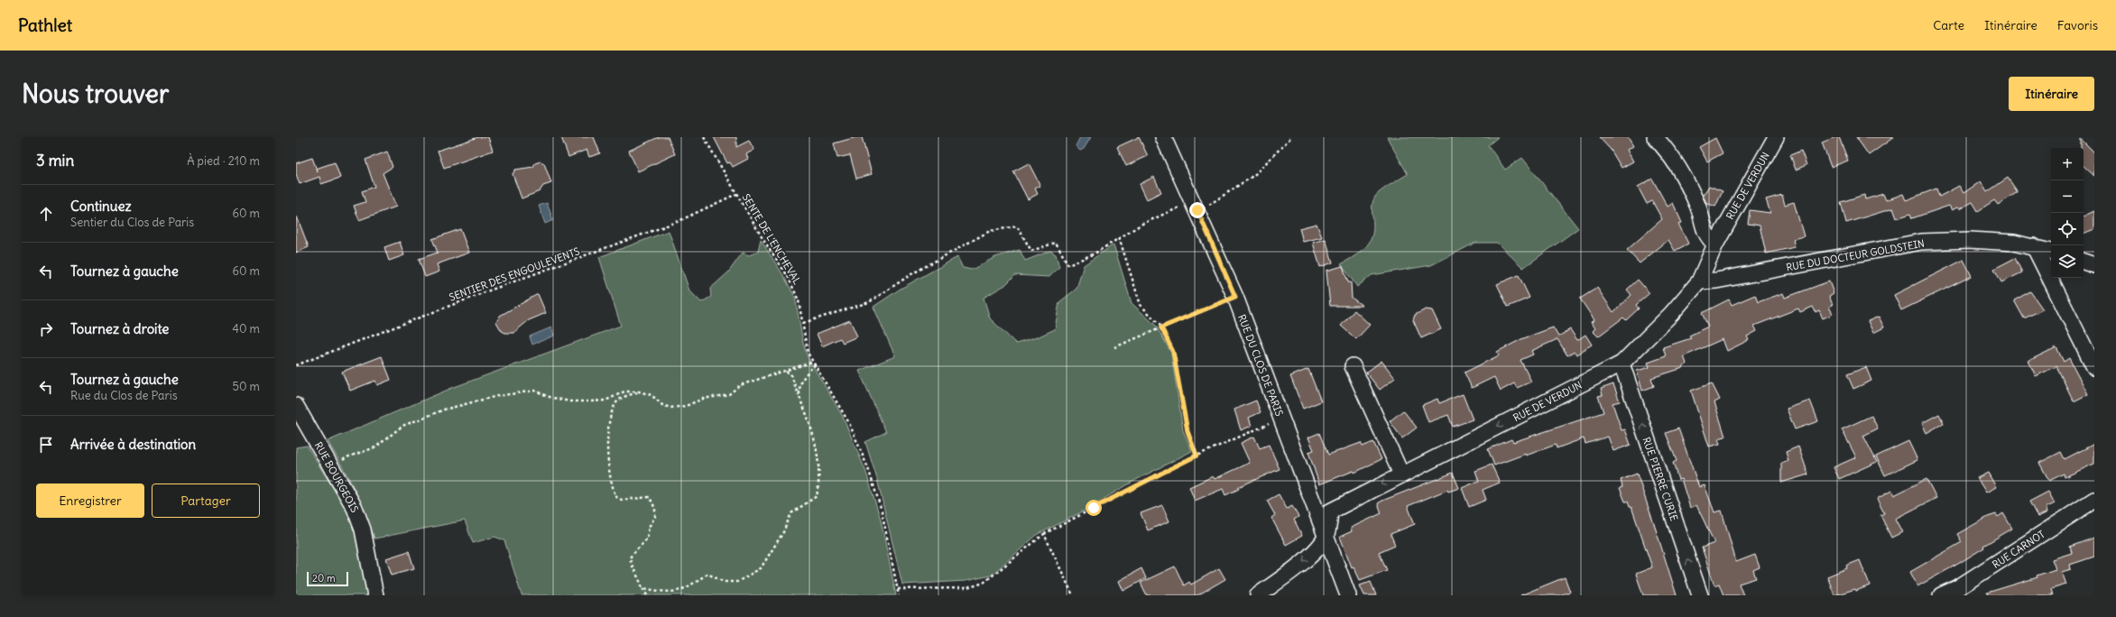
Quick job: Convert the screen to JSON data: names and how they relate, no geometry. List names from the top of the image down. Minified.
{"streets":{"street":["RUE DE VERDUN","RUE DU DOCTEUR GOLDSTEIN","RUE DU CLOS DE PARIS","RUE BOURGEOIS","RUE PIERRE CURIE","RUE CARNOT"],"path":["SENTE DE L'ENCHEVAL","SENTIER DES ENGOULEVENTS"]},"crossings":[["RUE DE VERDUN","RUE DU DOCTEUR GOLDSTEIN"],["RUE DE VERDUN","RUE DU CLOS DE PARIS"],["RUE DE VERDUN","RUE PIERRE CURIE"],["SENTE DE L'ENCHEVAL","SENTIER DES ENGOULEVENTS"]],"one_way":["RUE DE VERDUN","RUE PIERRE CURIE"],"scale_bar":"20 m","page":{"header":"Pathlet","nav":["Carte","Itinéraire","Favoris"],"buttons":["Itinéraire",["Enregistrer","Partager"]],"title":"Nous trouver","heading":["3 min","À pied · 210 m"],"map_buttons":["+","−"],"list":[["Continuez","Sentier du Clos de Paris","60 m"],["Tournez à gauche","60 m"],["Tournez à droite","40 m"],["Tournez à gauche","Rue du Clos de Paris","50 m"],"Arrivée à destination"],"scale":"20 m"}}
